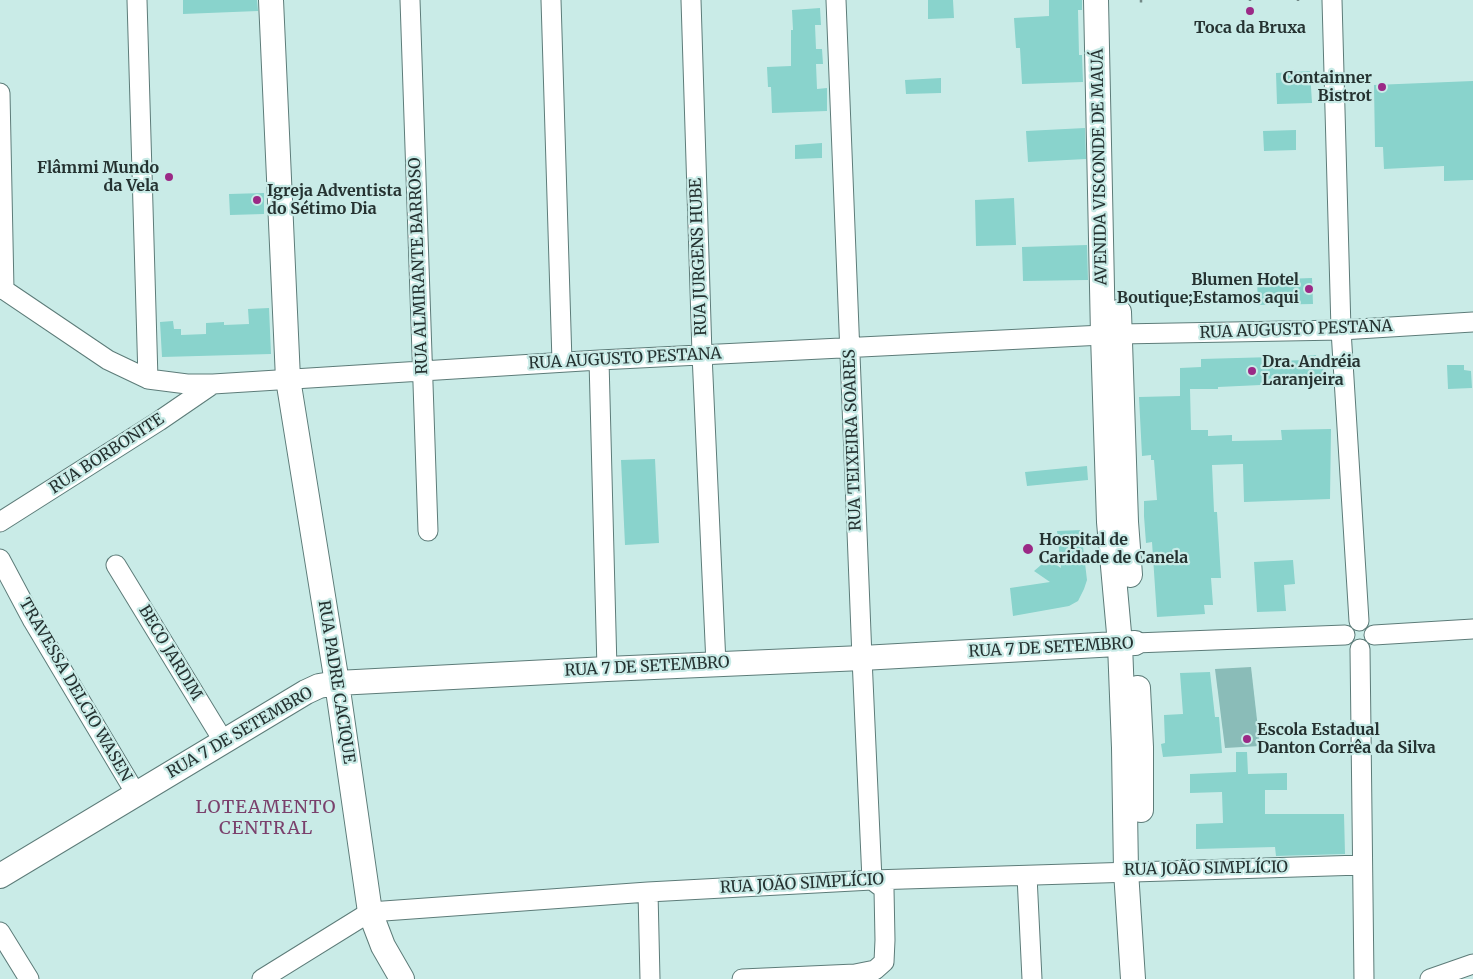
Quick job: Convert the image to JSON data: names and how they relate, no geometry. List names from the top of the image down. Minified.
{"streets":{"main road":["AVENIDA VISCONDE DE MAUÁ","RUA 7 DE SETEMBRO","RUA PADRE CACIQUE"],"street":["RUA JURGENS HUBE","RUA ALMIRANTE BARROSO","RUA AUGUSTO PESTANA","RUA TEIXEIRA SOARES","RUA BORBONITE","BECO JARDIM","TRAVESSA DELCIO WASEN","RUA JOÃO SIMPLÍCIO"]},"crossings":[["AVENIDA VISCONDE DE MAUÁ","RUA AUGUSTO PESTANA"],["AVENIDA VISCONDE DE MAUÁ","RUA 7 DE SETEMBRO"],["AVENIDA VISCONDE DE MAUÁ","RUA JOÃO SIMPLÍCIO"],["RUA JURGENS HUBE","RUA AUGUSTO PESTANA"],["RUA JURGENS HUBE","RUA 7 DE SETEMBRO"],["RUA ALMIRANTE BARROSO","RUA AUGUSTO PESTANA"],["RUA AUGUSTO PESTANA","RUA TEIXEIRA SOARES"],["RUA AUGUSTO PESTANA","RUA BORBONITE"],["RUA AUGUSTO PESTANA","RUA PADRE CACIQUE"],["RUA TEIXEIRA SOARES","RUA 7 DE SETEMBRO"],["RUA TEIXEIRA SOARES","RUA JOÃO SIMPLÍCIO"],["RUA 7 DE SETEMBRO","BECO JARDIM"],["RUA 7 DE SETEMBRO","RUA PADRE CACIQUE"],["RUA 7 DE SETEMBRO","TRAVESSA DELCIO WASEN"],["RUA PADRE CACIQUE","RUA JOÃO SIMPLÍCIO"]],"districts":["LOTEAMENTO CENTRAL"],"places":["Toca da Bruxa","Containner Bistrot","Flâmmi Mundo da Vela","Igreja Adventista do Sétimo Dia","Blumen Hotel Boutique;Estamos aqui","Dra. Andréia Laranjeira","Hospital de Caridade de Canela","Escola Estadual Danton Corrêa da Silva"]}
